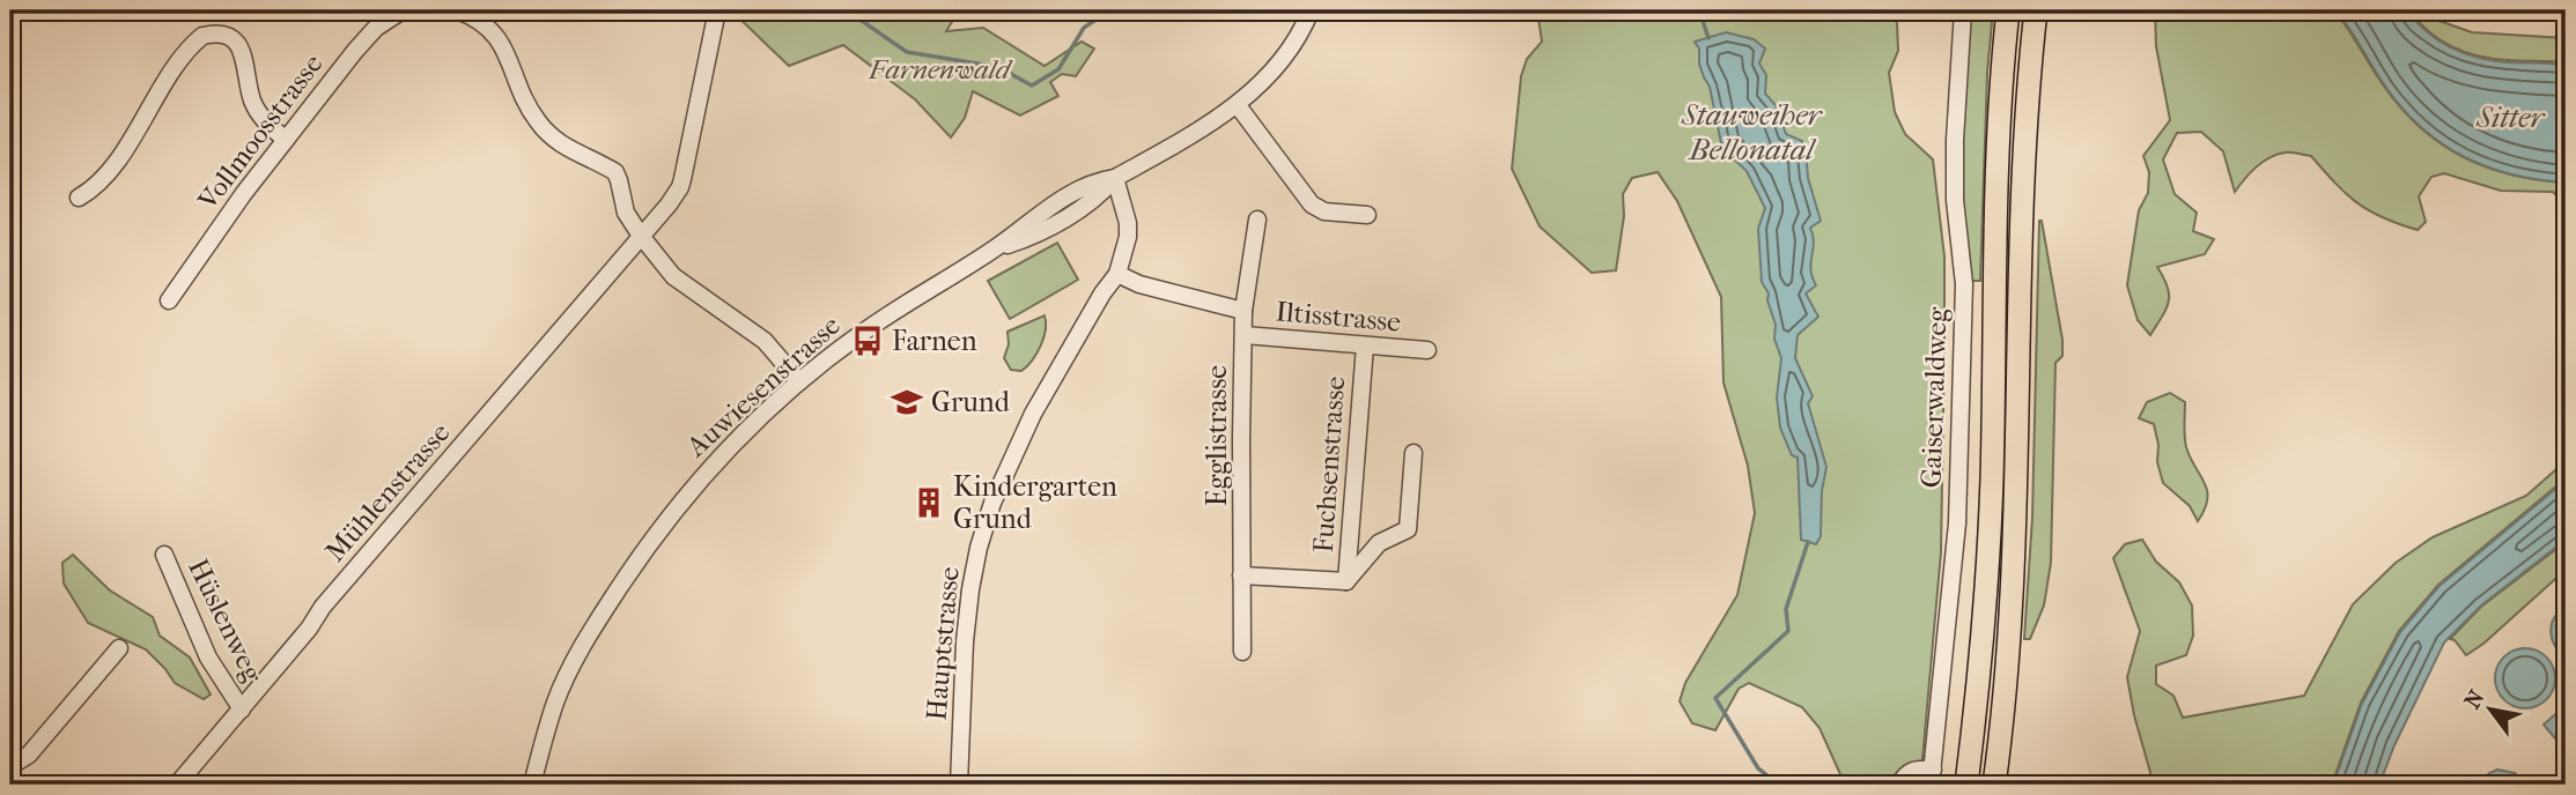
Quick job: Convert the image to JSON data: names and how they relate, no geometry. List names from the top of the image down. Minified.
{"streets":{"street":["Vollmoosstrasse","Iltisstrasse","Auwiesenstrasse","Gaiserwaldweg","Egglistrasse","Fuchsenstrasse","Mühlenstrasse","Hüslenweg","Hauptstrasse"]},"crossings":[["Iltisstrasse","Egglistrasse"],["Iltisstrasse","Fuchsenstrasse"],["Iltisstrasse","Hauptstrasse"],["Auwiesenstrasse","Hauptstrasse"],["Egglistrasse","Fuchsenstrasse"],["Mühlenstrasse","Hüslenweg"]],"water":["Stauweiher Bellonatal","Sitter"],"parks":["Farnenwald"],"places":{"bus stop":["Farnen"],"school or university":["Grund"],"building":["Kindergarten Grund"]},"north":"top left"}
